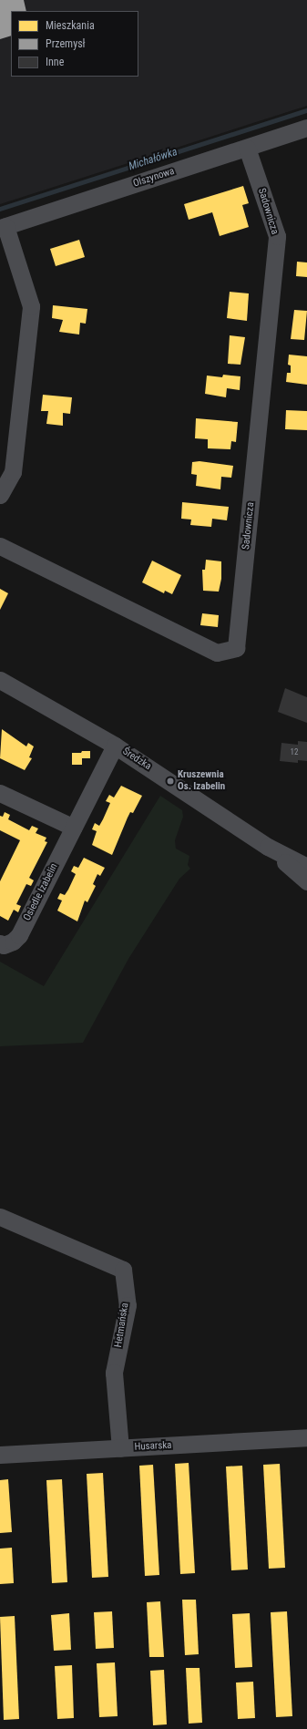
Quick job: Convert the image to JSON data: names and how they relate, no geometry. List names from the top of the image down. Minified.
{"streets":{"street":["Olszynowa","Sadownicza","Średzka","Osiedle Izabelin","Hetmańska","Husarska"]},"crossings":[["Olszynowa","Sadownicza"],["Średzka","Osiedle Izabelin"],["Hetmańska","Husarska"]],"water":["Michałówka"],"places":["Kruszewnia Os. Izabelin"],"house_numbers":["12"],"legend":["Mieszkania","Przemysł","Inne"]}
